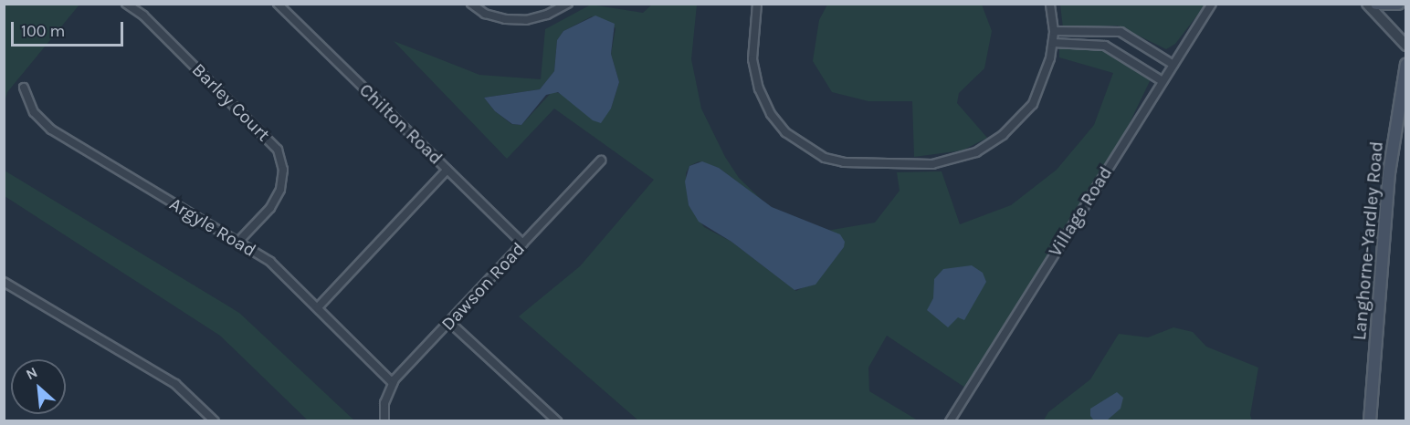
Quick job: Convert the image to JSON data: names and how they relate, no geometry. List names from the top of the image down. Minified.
{"streets":{"main road":["Langhorne-Yardley Road"],"street":["Barley Court","Chilton Road","Village Road","Argyle Road","Dawson Road"]},"crossings":[["Barley Court","Argyle Road"],["Chilton Road","Dawson Road"],["Argyle Road","Dawson Road"]],"scale_bar":"100 m","north":"top left"}
